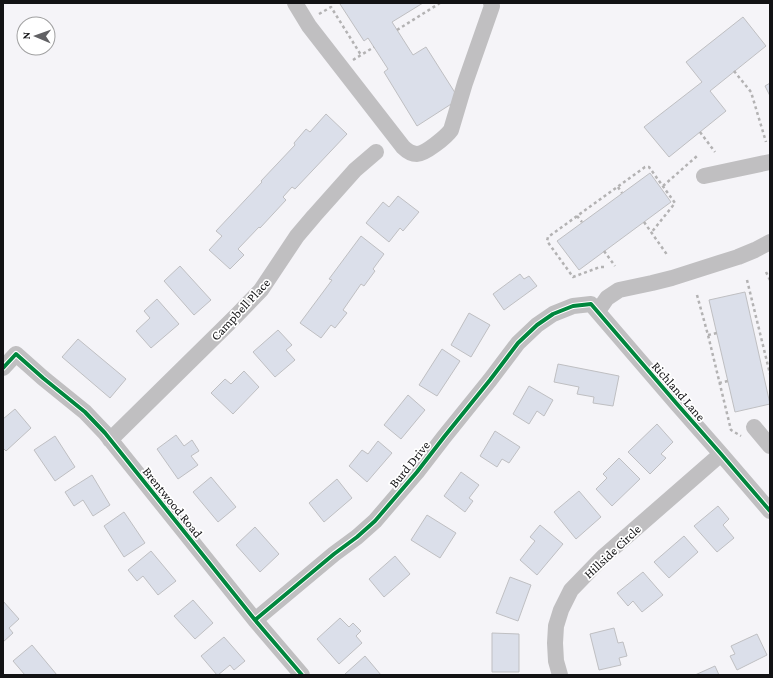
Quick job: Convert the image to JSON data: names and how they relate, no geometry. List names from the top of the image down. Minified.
{"streets":{"street":["Campbell Place","Richland Lane","Burd Drive","Brentwood Road","Hillside Circle"]},"crossings":[["Campbell Place","Brentwood Road"],["Richland Lane","Burd Drive"],["Richland Lane","Hillside Circle"],["Burd Drive","Brentwood Road"]],"north":"left"}
